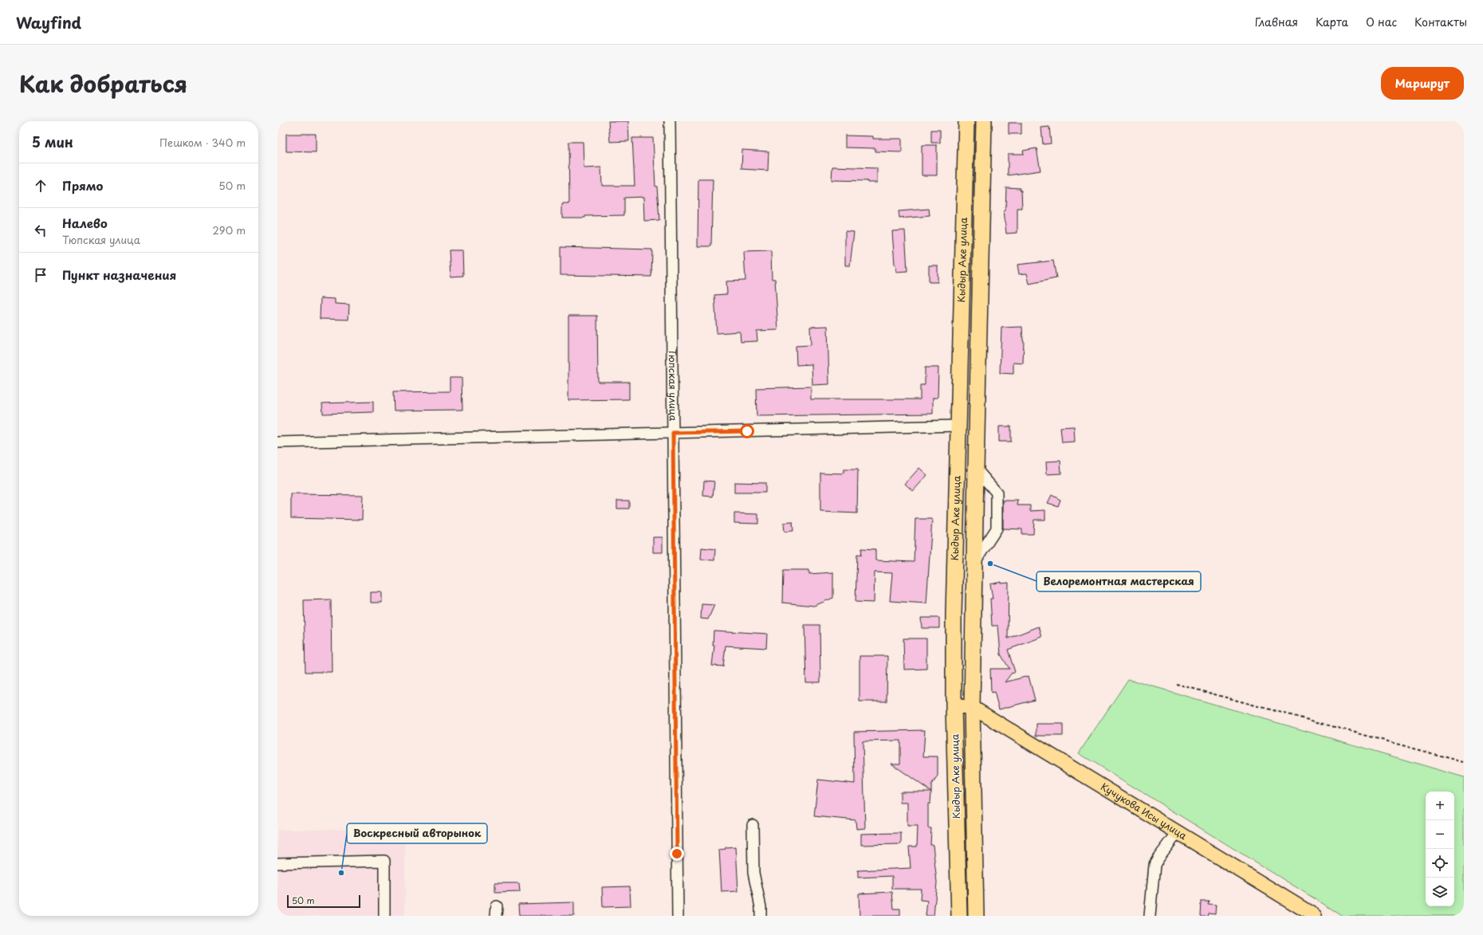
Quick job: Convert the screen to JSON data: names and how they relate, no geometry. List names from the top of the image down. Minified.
{"streets":{"highway":["Кыдыр Аке улица"],"main road":["Кучукова Исы улица"],"street":["Тюпская улица"]},"crossings":[["Кыдыр Аке улица","Кучукова Исы улица"]],"places":["Велоремонтная мастерская","Воскресный авторынок"],"scale_bar":"50 m","page":{"header":"Wayfind","nav":["Главная","Карта","О нас","Контакты"],"title":"Как добраться","buttons":"Маршрут","heading":["5 мин","Пешком · 340 m"],"list":[["Прямо","50 m"],["Налево","Тюпская улица","290 m"],"Пункт назначения"],"map_buttons":["+","−"],"scale":"50 m"}}
